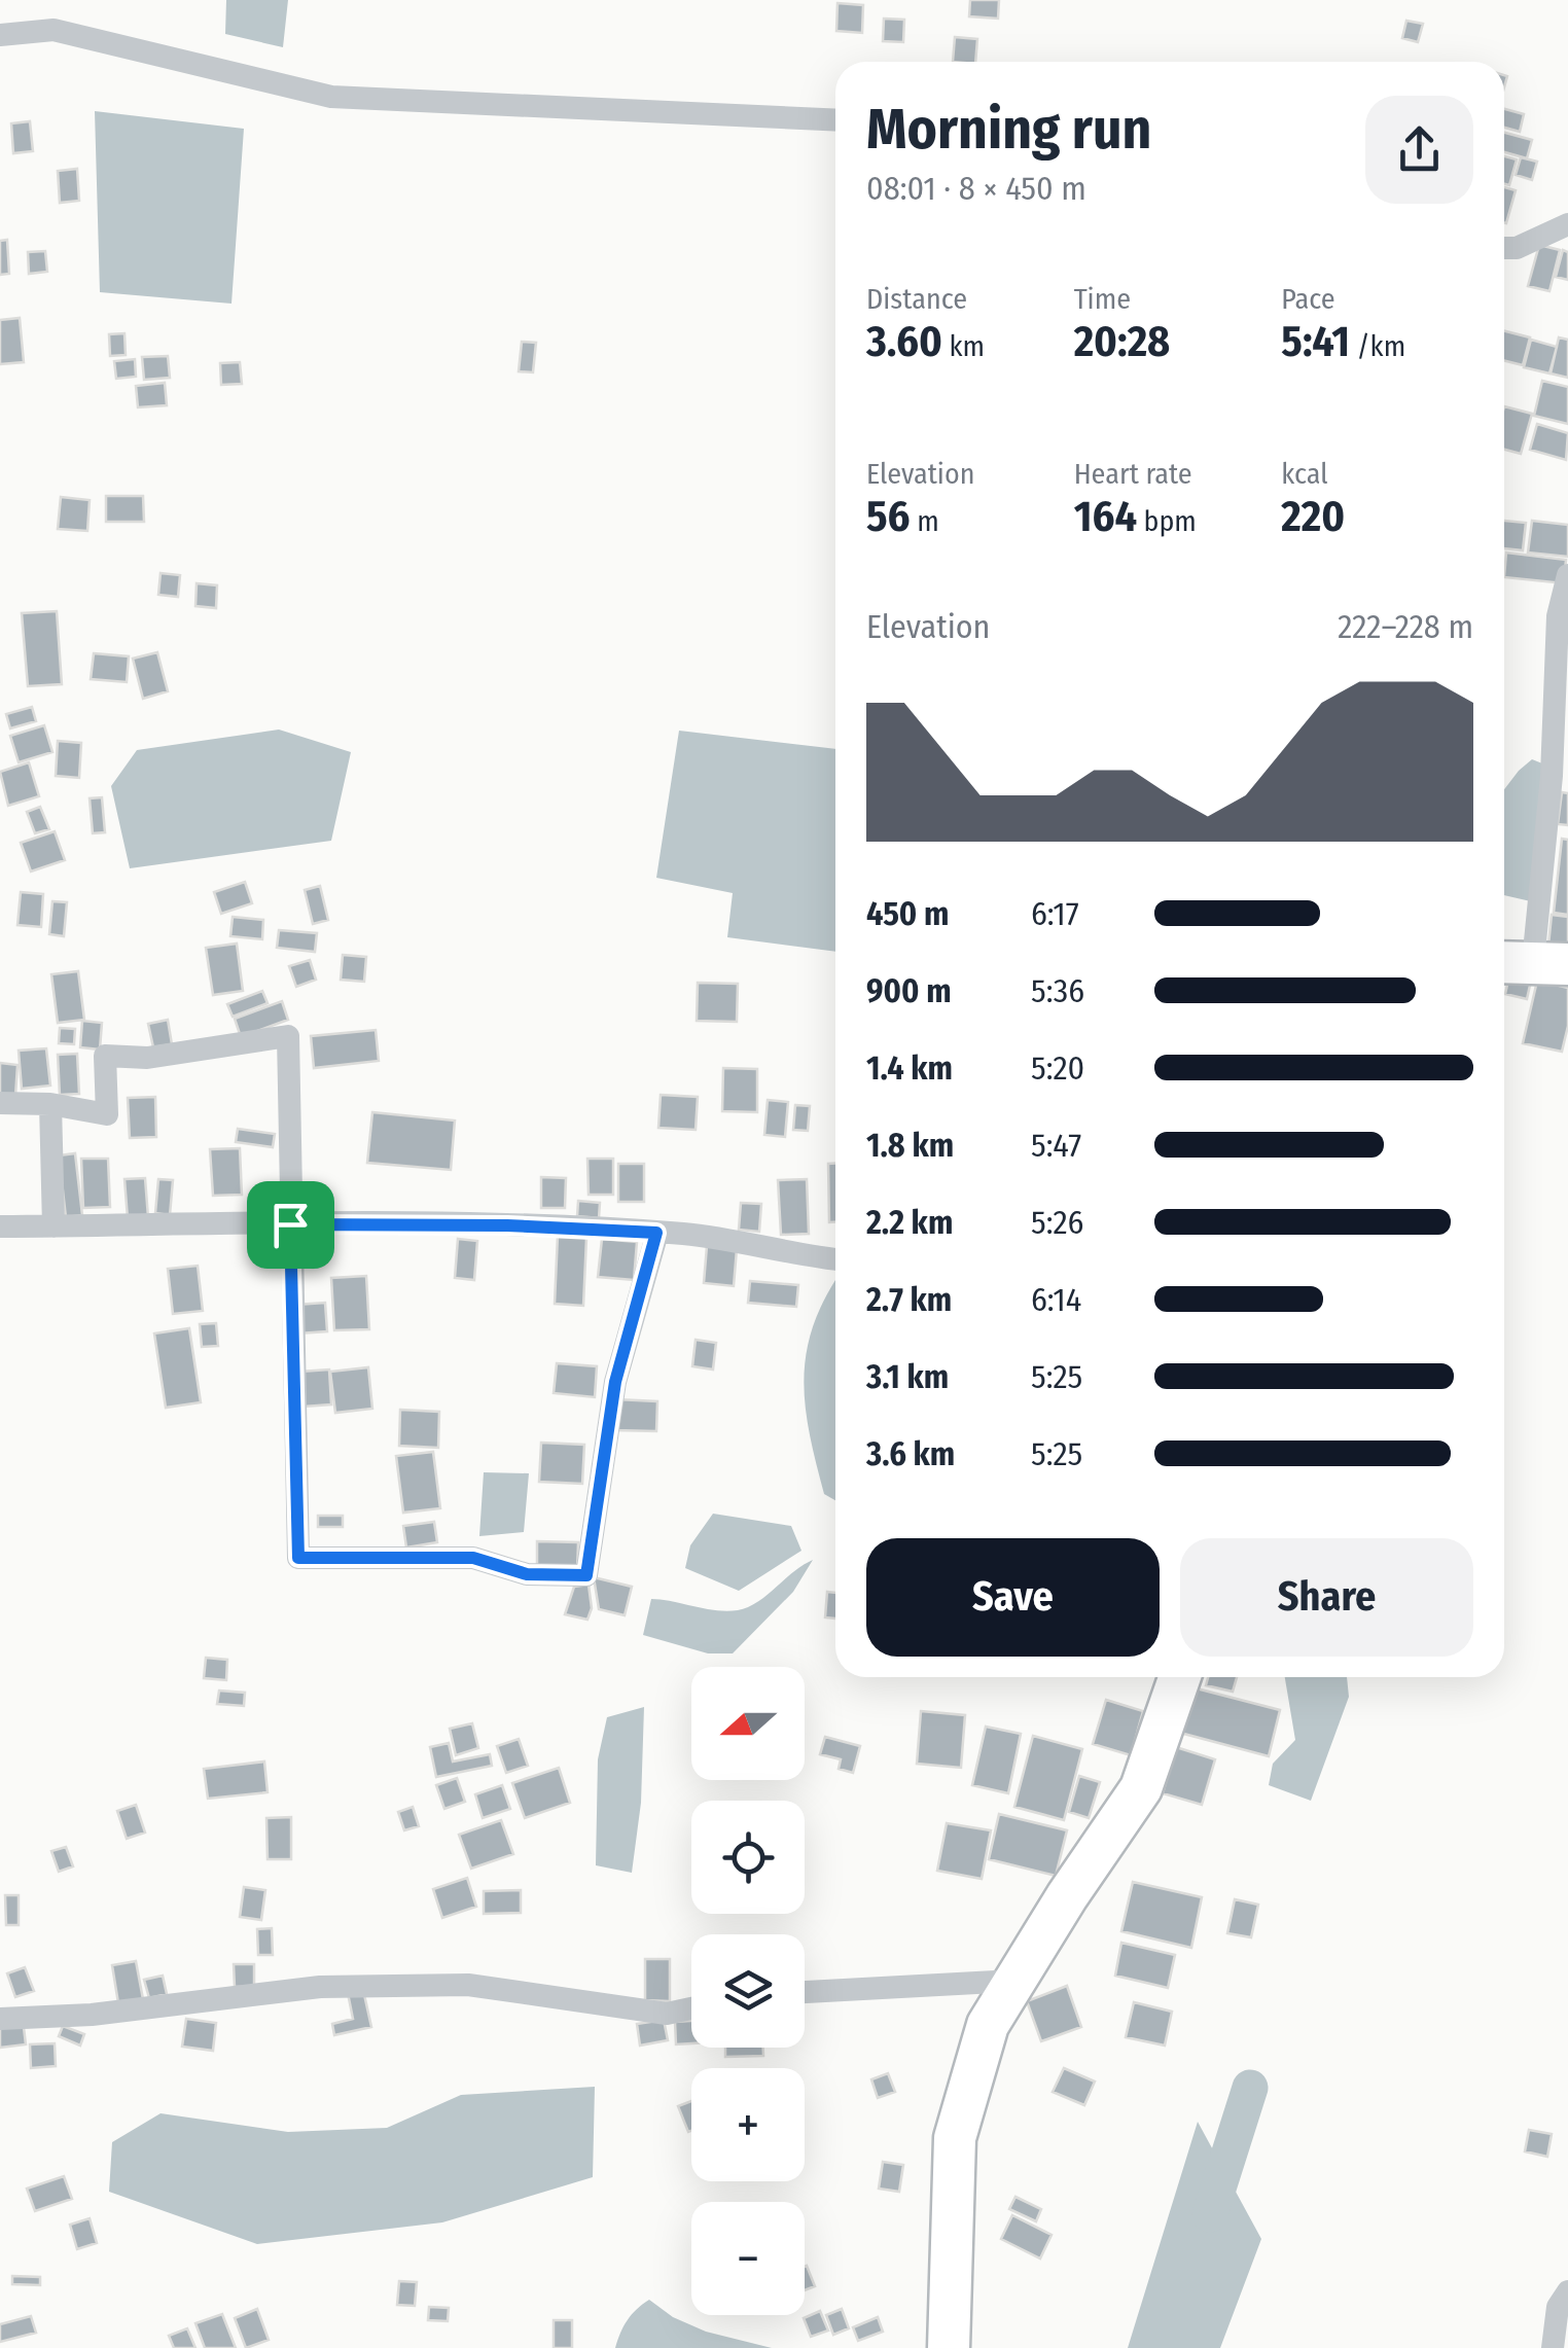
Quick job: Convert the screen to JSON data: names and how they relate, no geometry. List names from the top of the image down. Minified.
{"north":"left","page":{"heading":["Morning run","08:01 · 8 × 450 m"],"stats":[["Distance","3.60 km"],["Time","20:28"],["Pace","5:41 /km"],["Elevation","56 m"],["Heart rate","164 bpm"],["kcal","220"]],"chart":["Elevation","222–228 m"],"list":[{"name":"450 m","note":"6:17"},{"name":"900 m","note":"5:36"},{"name":"1.4 km","note":"5:20"},{"name":"1.8 km","note":"5:47"},{"name":"2.2 km","note":"5:26"},{"name":"2.7 km","note":"6:14"},{"name":"3.1 km","note":"5:25"},{"name":"3.6 km","note":"5:25"}],"buttons":["Save","Share"],"map_buttons":["+","−"]}}
